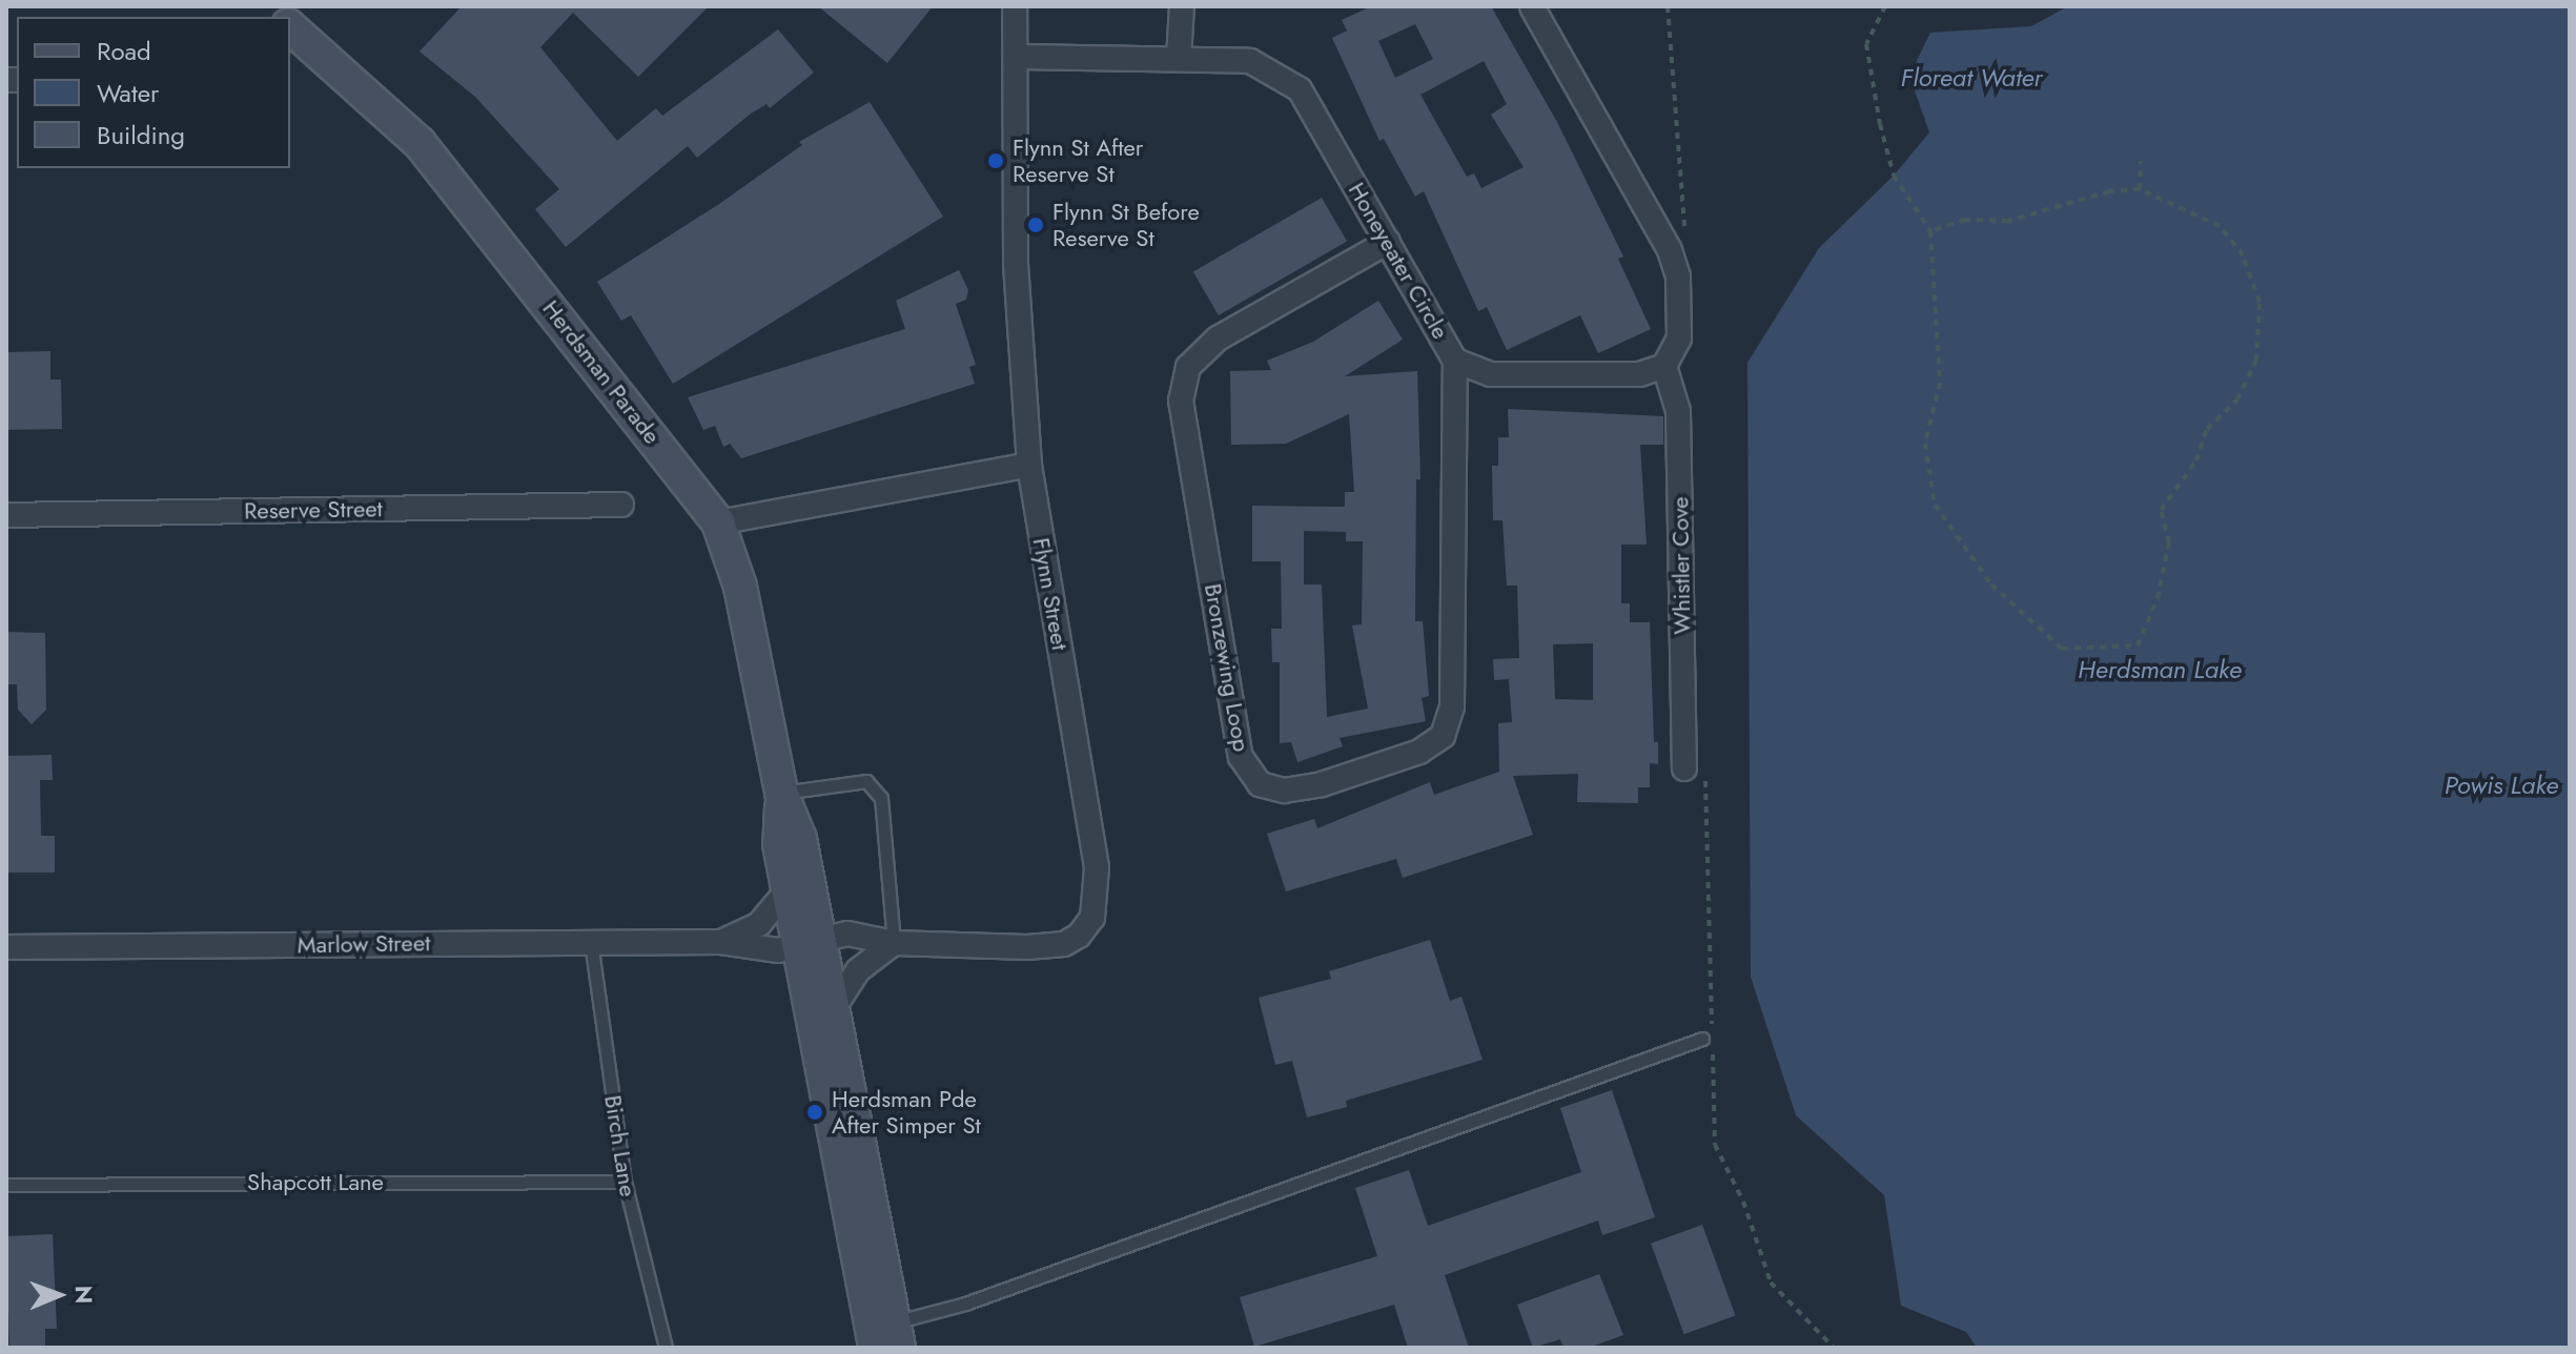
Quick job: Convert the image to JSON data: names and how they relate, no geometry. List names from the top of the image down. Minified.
{"streets":{"main road":["Herdsman Parade"],"street":["Honeyeater Circle","Reserve Street","Whistler Cove","Flynn Street","Bronzewing Loop","Marlow Street"],"lane":["Birch Lane","Shapcott Lane"]},"crossings":[["Honeyeater Circle","Whistler Cove"],["Honeyeater Circle","Flynn Street"],["Honeyeater Circle","Bronzewing Loop"],["Herdsman Parade","Flynn Street"],["Herdsman Parade","Marlow Street"],["Flynn Street","Marlow Street"],["Marlow Street","Birch Lane"],["Birch Lane","Shapcott Lane"]],"water":["Floreat Water","Herdsman Lake","Powis Lake"],"places":["Flynn St After Reserve St","Flynn St Before Reserve St","Herdsman Pde After Simper St"],"legend":["Road","Water","Building"],"north":"right"}
